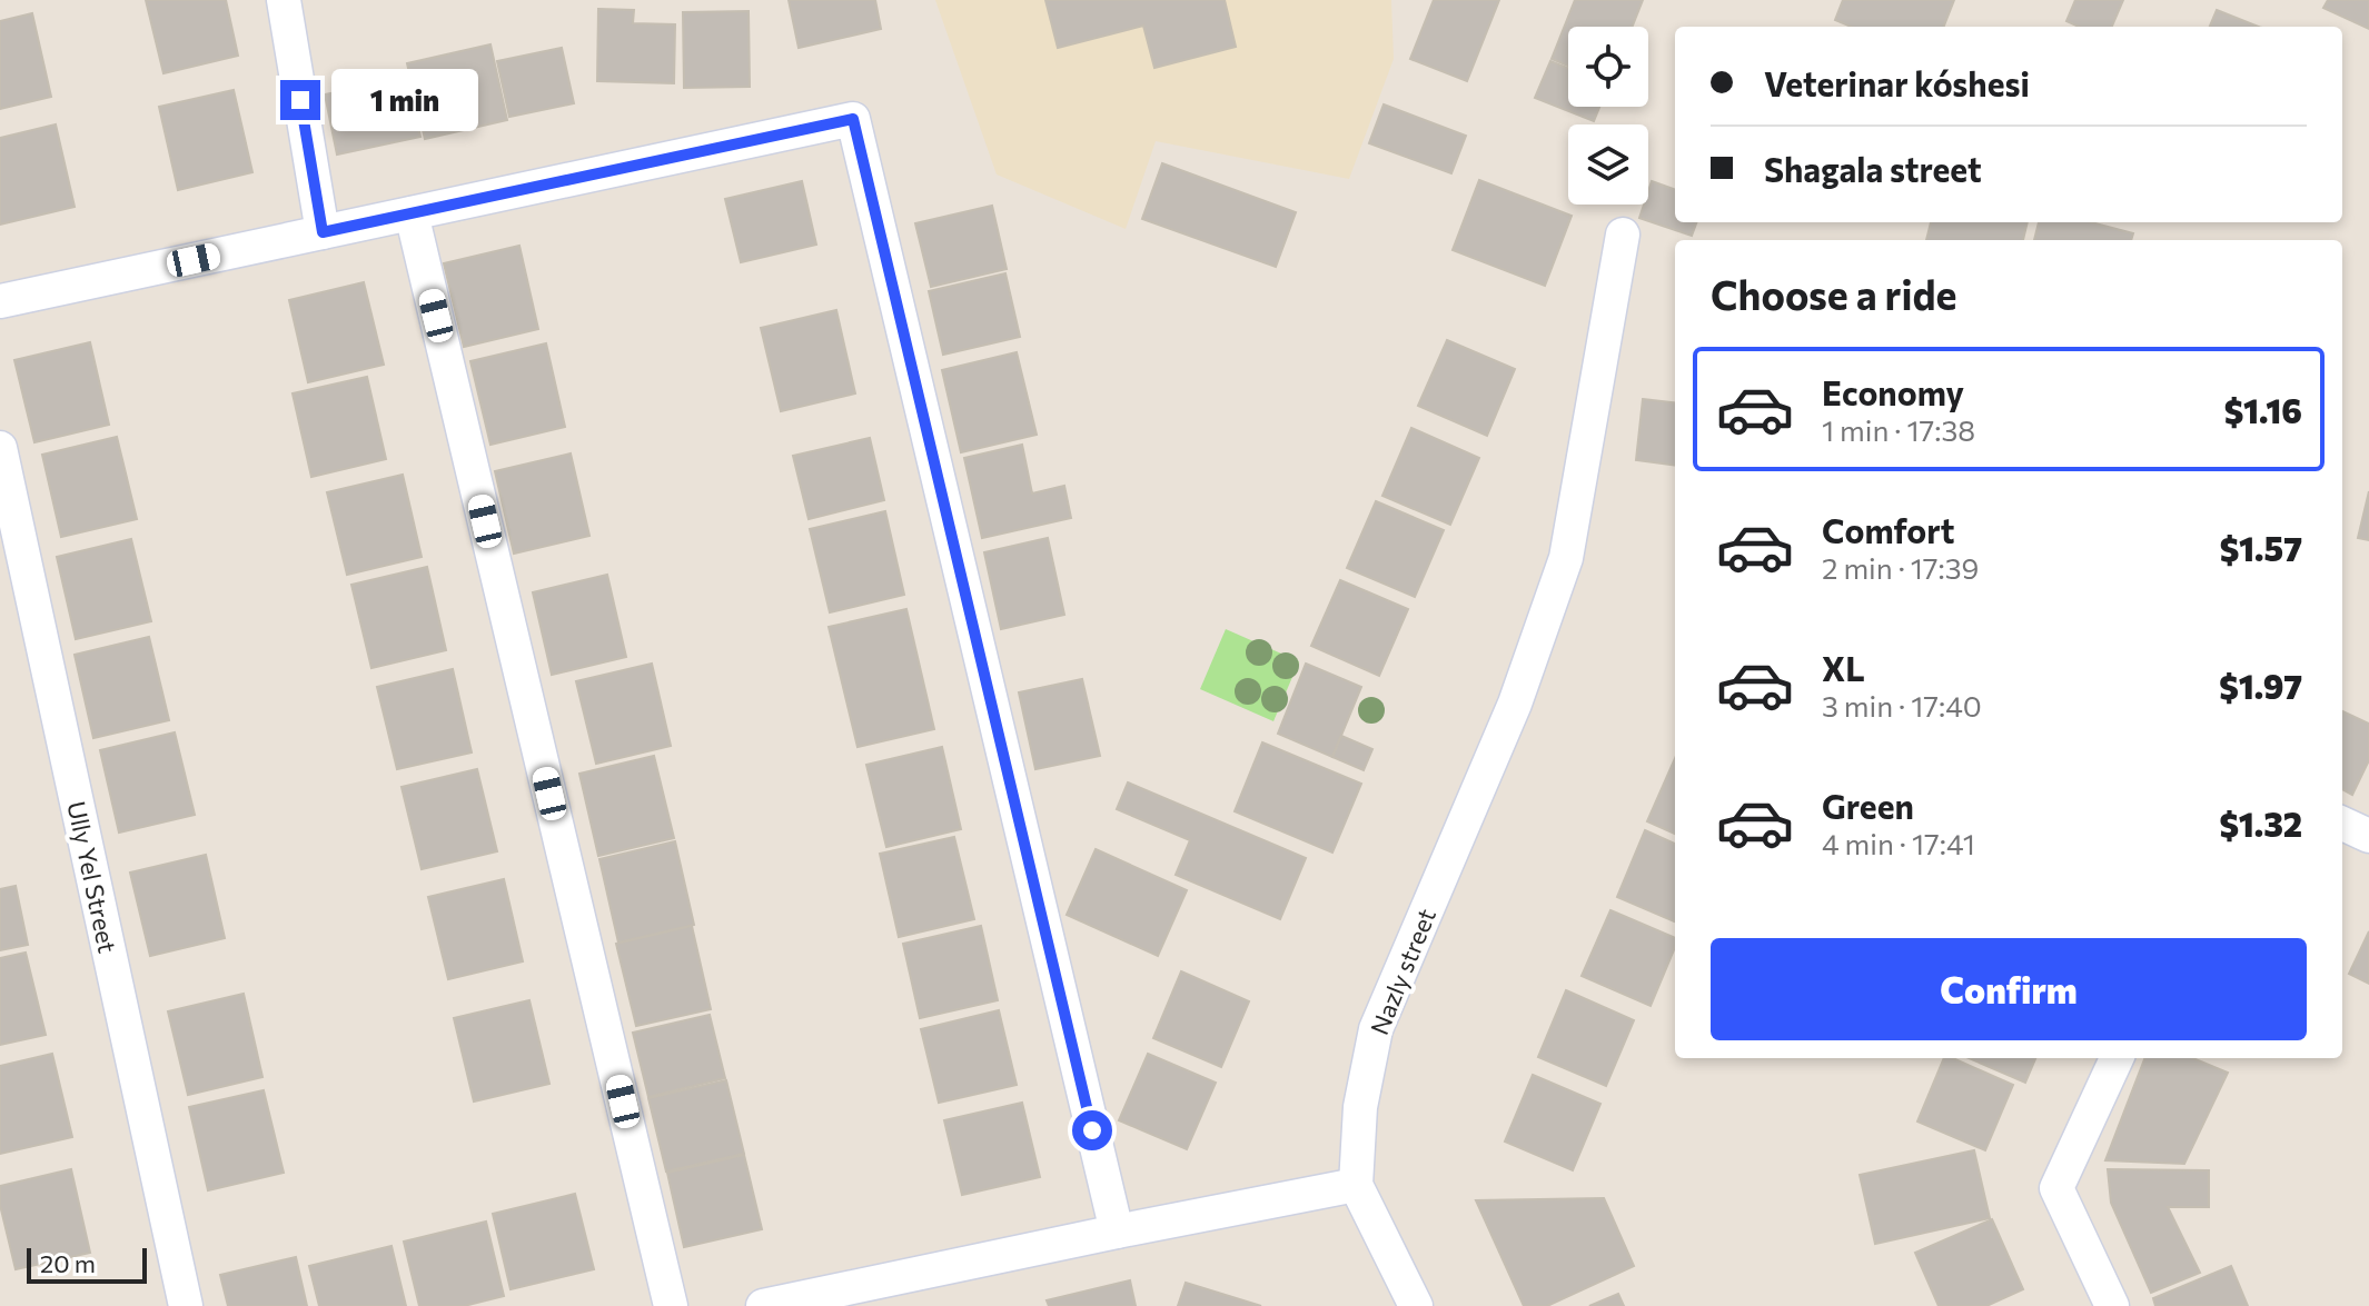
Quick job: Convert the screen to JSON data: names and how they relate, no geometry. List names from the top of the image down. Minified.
{"streets":{"street":["Ully Yel Street","Nazly street"]},"scale_bar":"20 m","page":{"banner":["Veterinar kóshesi","Shagala street"],"bubble":"1 min","heading":"Choose a ride","list":[{"name":"Economy","note":"1 min · 17:38","value":"$1.16"},{"name":"Comfort","note":"2 min · 17:39","value":"$1.57"},{"name":"XL","note":"3 min · 17:40","value":"$1.97"},{"name":"Green","note":"4 min · 17:41","value":"$1.32"}],"buttons":"Confirm","scale":"20 m"}}
